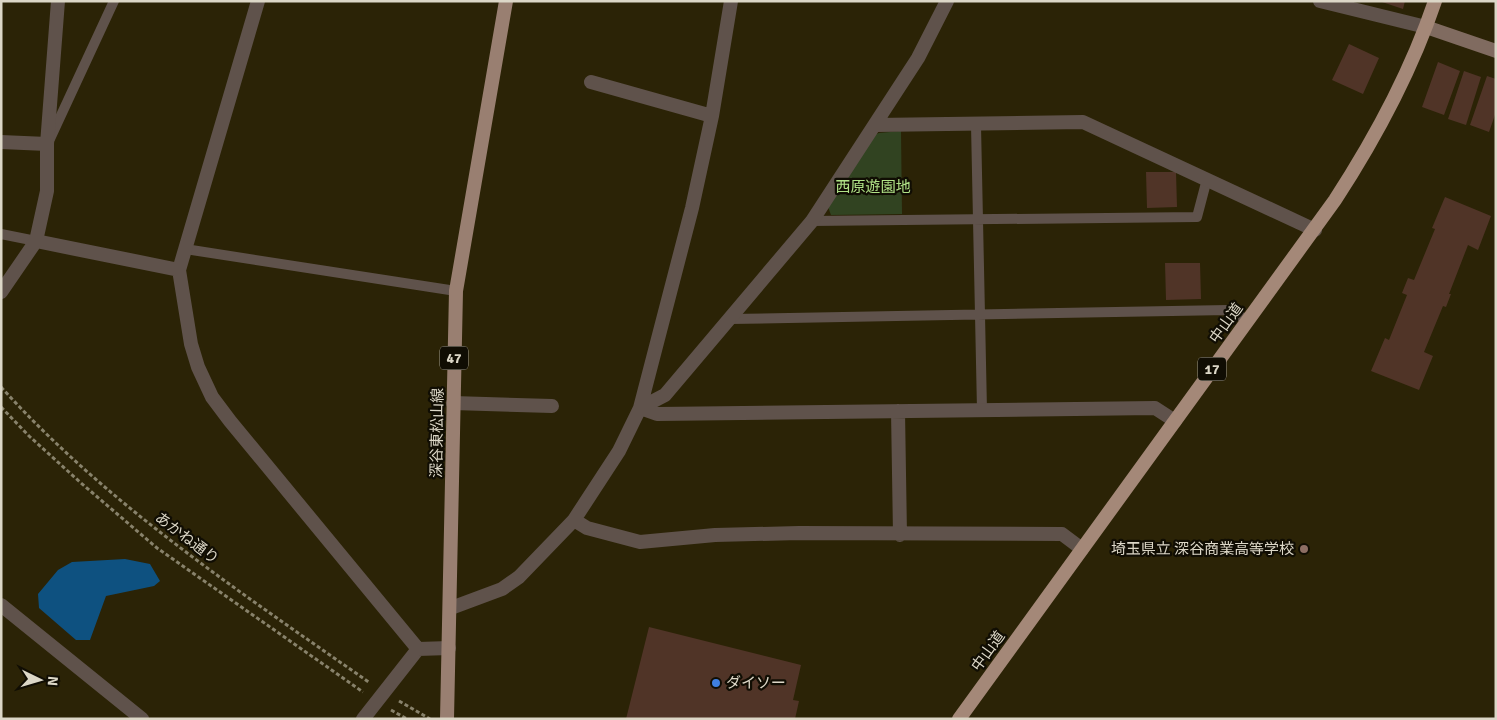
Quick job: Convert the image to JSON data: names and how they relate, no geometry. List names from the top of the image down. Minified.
{"streets":{"highway":["中山道","17"],"main road":["47","深谷東松山線"],"path":["あかね通り"]},"parks":["西原遊園地"],"places":["埼玉県立 深谷商業高等学校","ダイソー"],"north":"right"}
